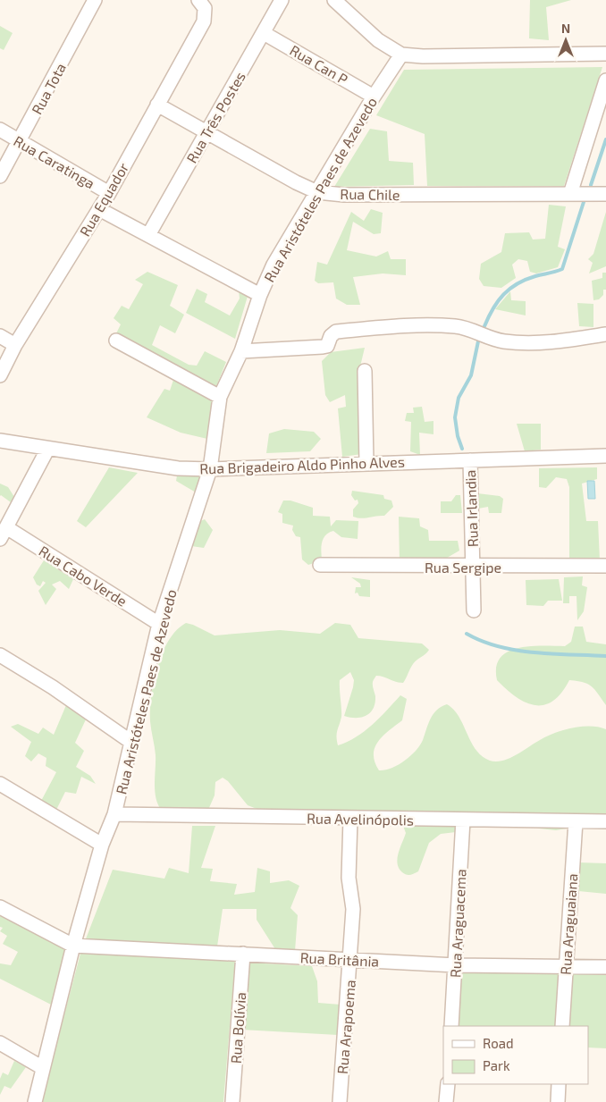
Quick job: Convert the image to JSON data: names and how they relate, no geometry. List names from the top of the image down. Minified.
{"streets":{"street":["Rua Can P","Rua Tota","Rua Três Postes","Rua Caratinga","Rua Aristóteles Paes de Azevedo","Rua Chile","Rua Equador","Rua Brigadeiro Aldo Pinho Alves","Rua Irlandia","Rua Sergipe","Rua Cabo Verde","Rua Avelinópolis","Rua Araguacema","Rua Araguaiana","Rua Britânia","Rua Arapoema","Rua Bolívia"]},"crossings":[["Rua Can P","Rua Três Postes"],["Rua Can P","Rua Aristóteles Paes de Azevedo"],["Rua Tota","Rua Caratinga"],["Rua Três Postes","Rua Chile"],["Rua Caratinga","Rua Equador"],["Rua Aristóteles Paes de Azevedo","Rua Chile"],["Rua Aristóteles Paes de Azevedo","Rua Brigadeiro Aldo Pinho Alves"],["Rua Aristóteles Paes de Azevedo","Rua Cabo Verde"],["Rua Aristóteles Paes de Azevedo","Rua Avelinópolis"],["Rua Aristóteles Paes de Azevedo","Rua Britânia"],["Rua Chile","Rua Equador"],["Rua Brigadeiro Aldo Pinho Alves","Rua Irlandia"],["Rua Irlandia","Rua Sergipe"],["Rua Avelinópolis","Rua Araguacema"],["Rua Avelinópolis","Rua Araguaiana"],["Rua Avelinópolis","Rua Arapoema"],["Rua Araguacema","Rua Britânia"],["Rua Araguaiana","Rua Britânia"],["Rua Britânia","Rua Arapoema"],["Rua Britânia","Rua Bolívia"]],"legend":["Road","Park"],"north":"top"}
